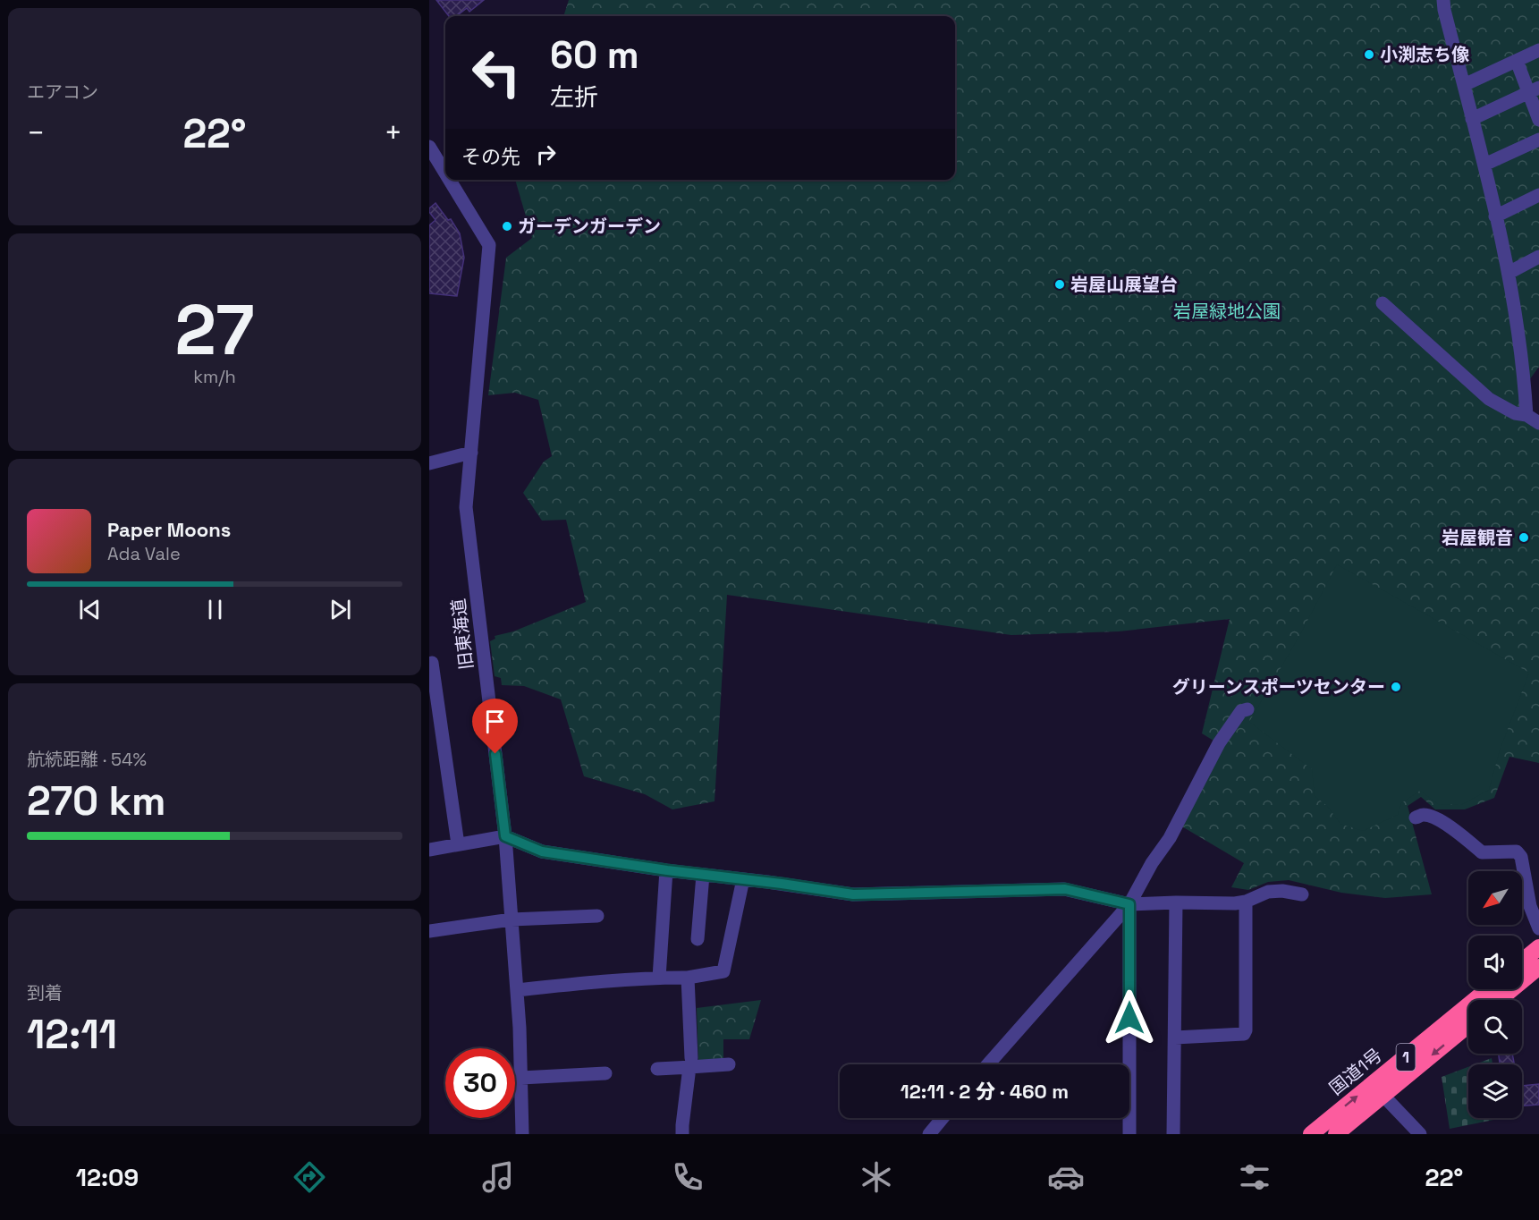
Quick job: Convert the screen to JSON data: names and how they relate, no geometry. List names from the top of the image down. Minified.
{"streets":{"highway":["1","国道1号"],"street":["旧東海道"]},"parks":["岩屋緑地公園"],"places":["小渕志ち像","ガーデンガーデン","岩屋山展望台","岩屋観音","グリーンスポーツセンター"],"north":"bottom left","page":{"tile":["エアコン",["27","km/h"],["航続距離 · 54%","270 km"],["到着","12:11"]],"turn":["60 m","左折"],"heat":["−","22°","+"],"then":"その先","song":["Paper Moons","Ada Vale"],"limit":"30","trip":"12:11 · 2 分 · 460 m","tabs":["12:09","22°"]}}
